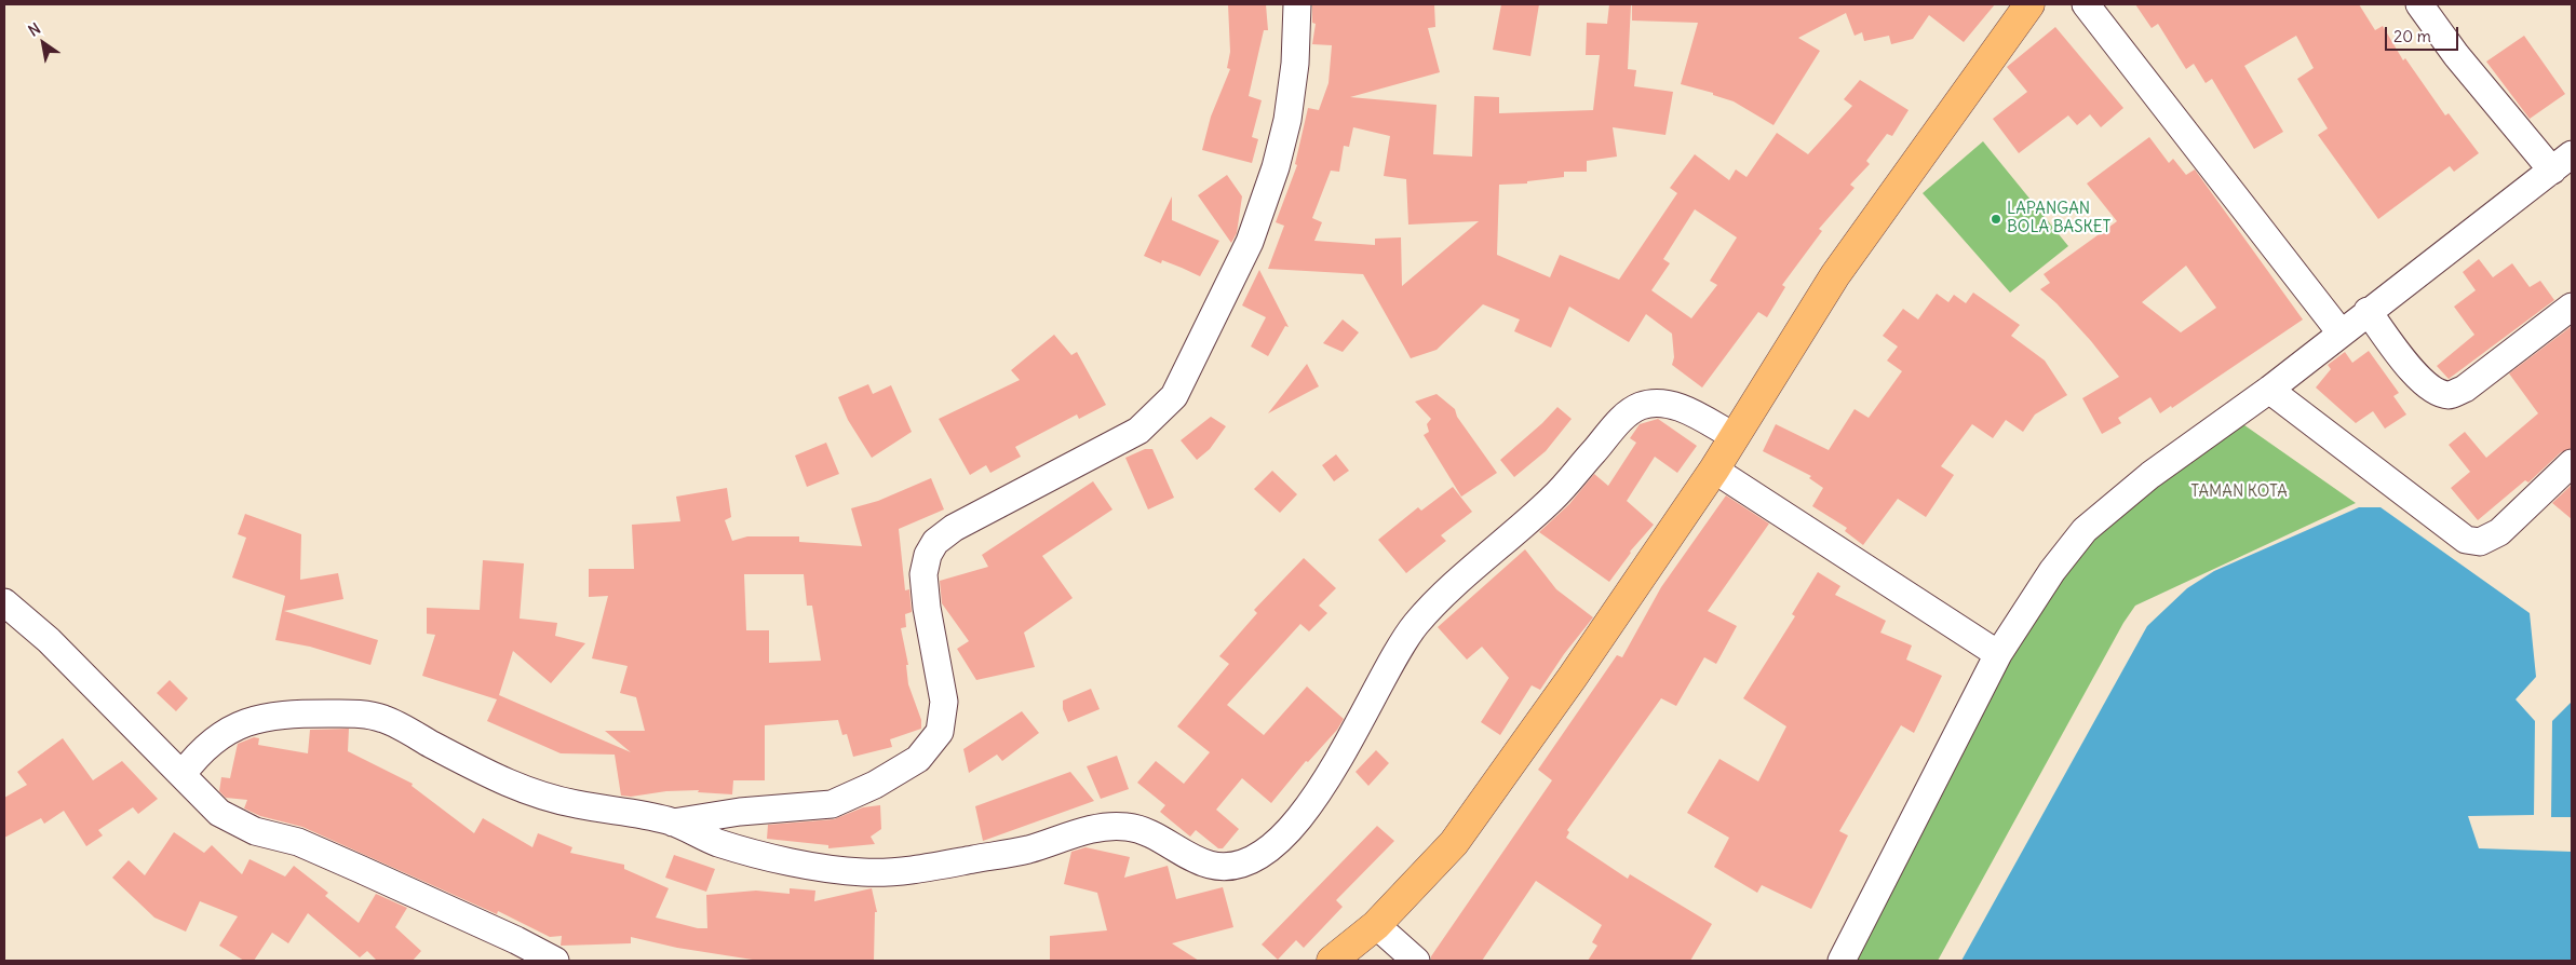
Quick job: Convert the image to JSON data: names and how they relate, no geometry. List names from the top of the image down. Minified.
{"parks":["TAMAN KOTA"],"places":["LAPANGAN BOLA BASKET"],"scale_bar":"20 m","north":"top left"}
